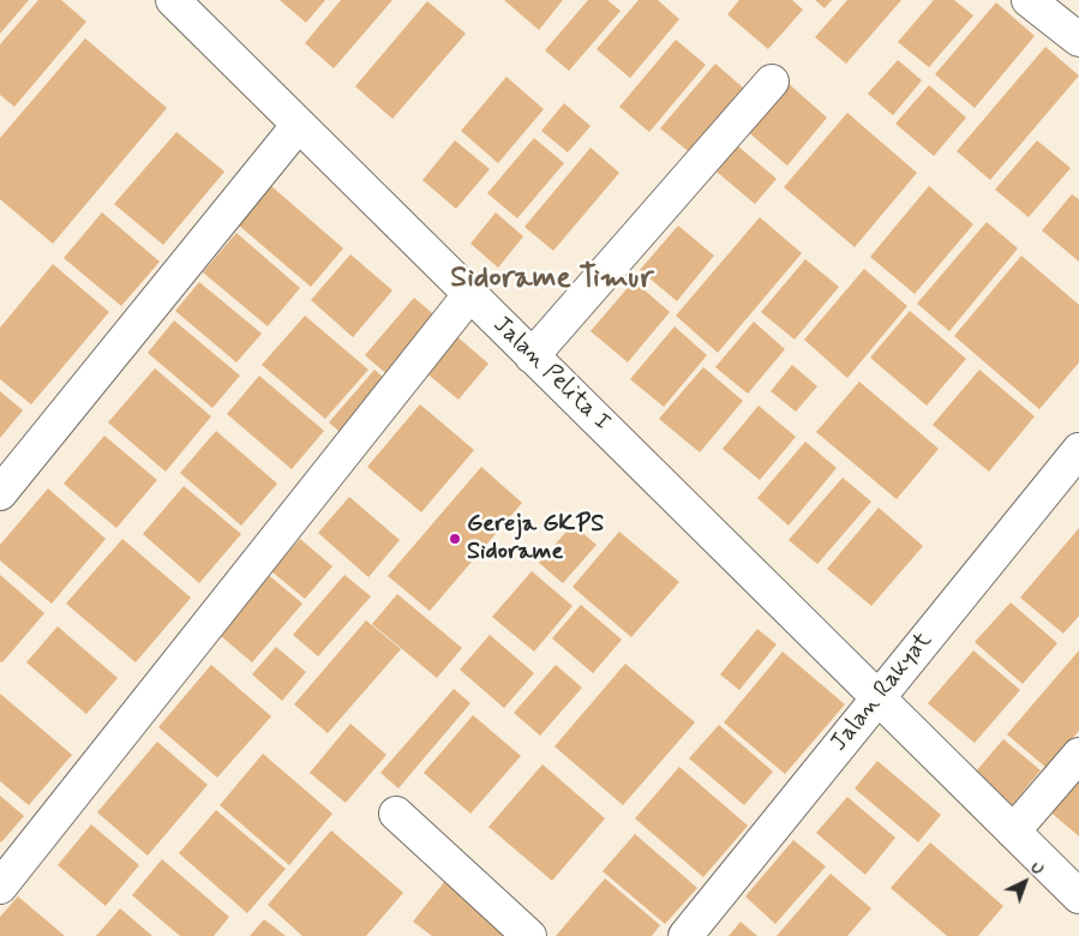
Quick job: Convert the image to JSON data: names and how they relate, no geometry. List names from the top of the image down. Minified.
{"streets":{"street":["Jalan Pelita I","Jalan Rakyat"]},"crossings":[["Jalan Pelita I","Jalan Rakyat"]],"districts":["Sidorame Timur"],"places":["Gereja GKPS Sidorame"],"north":"top right"}
